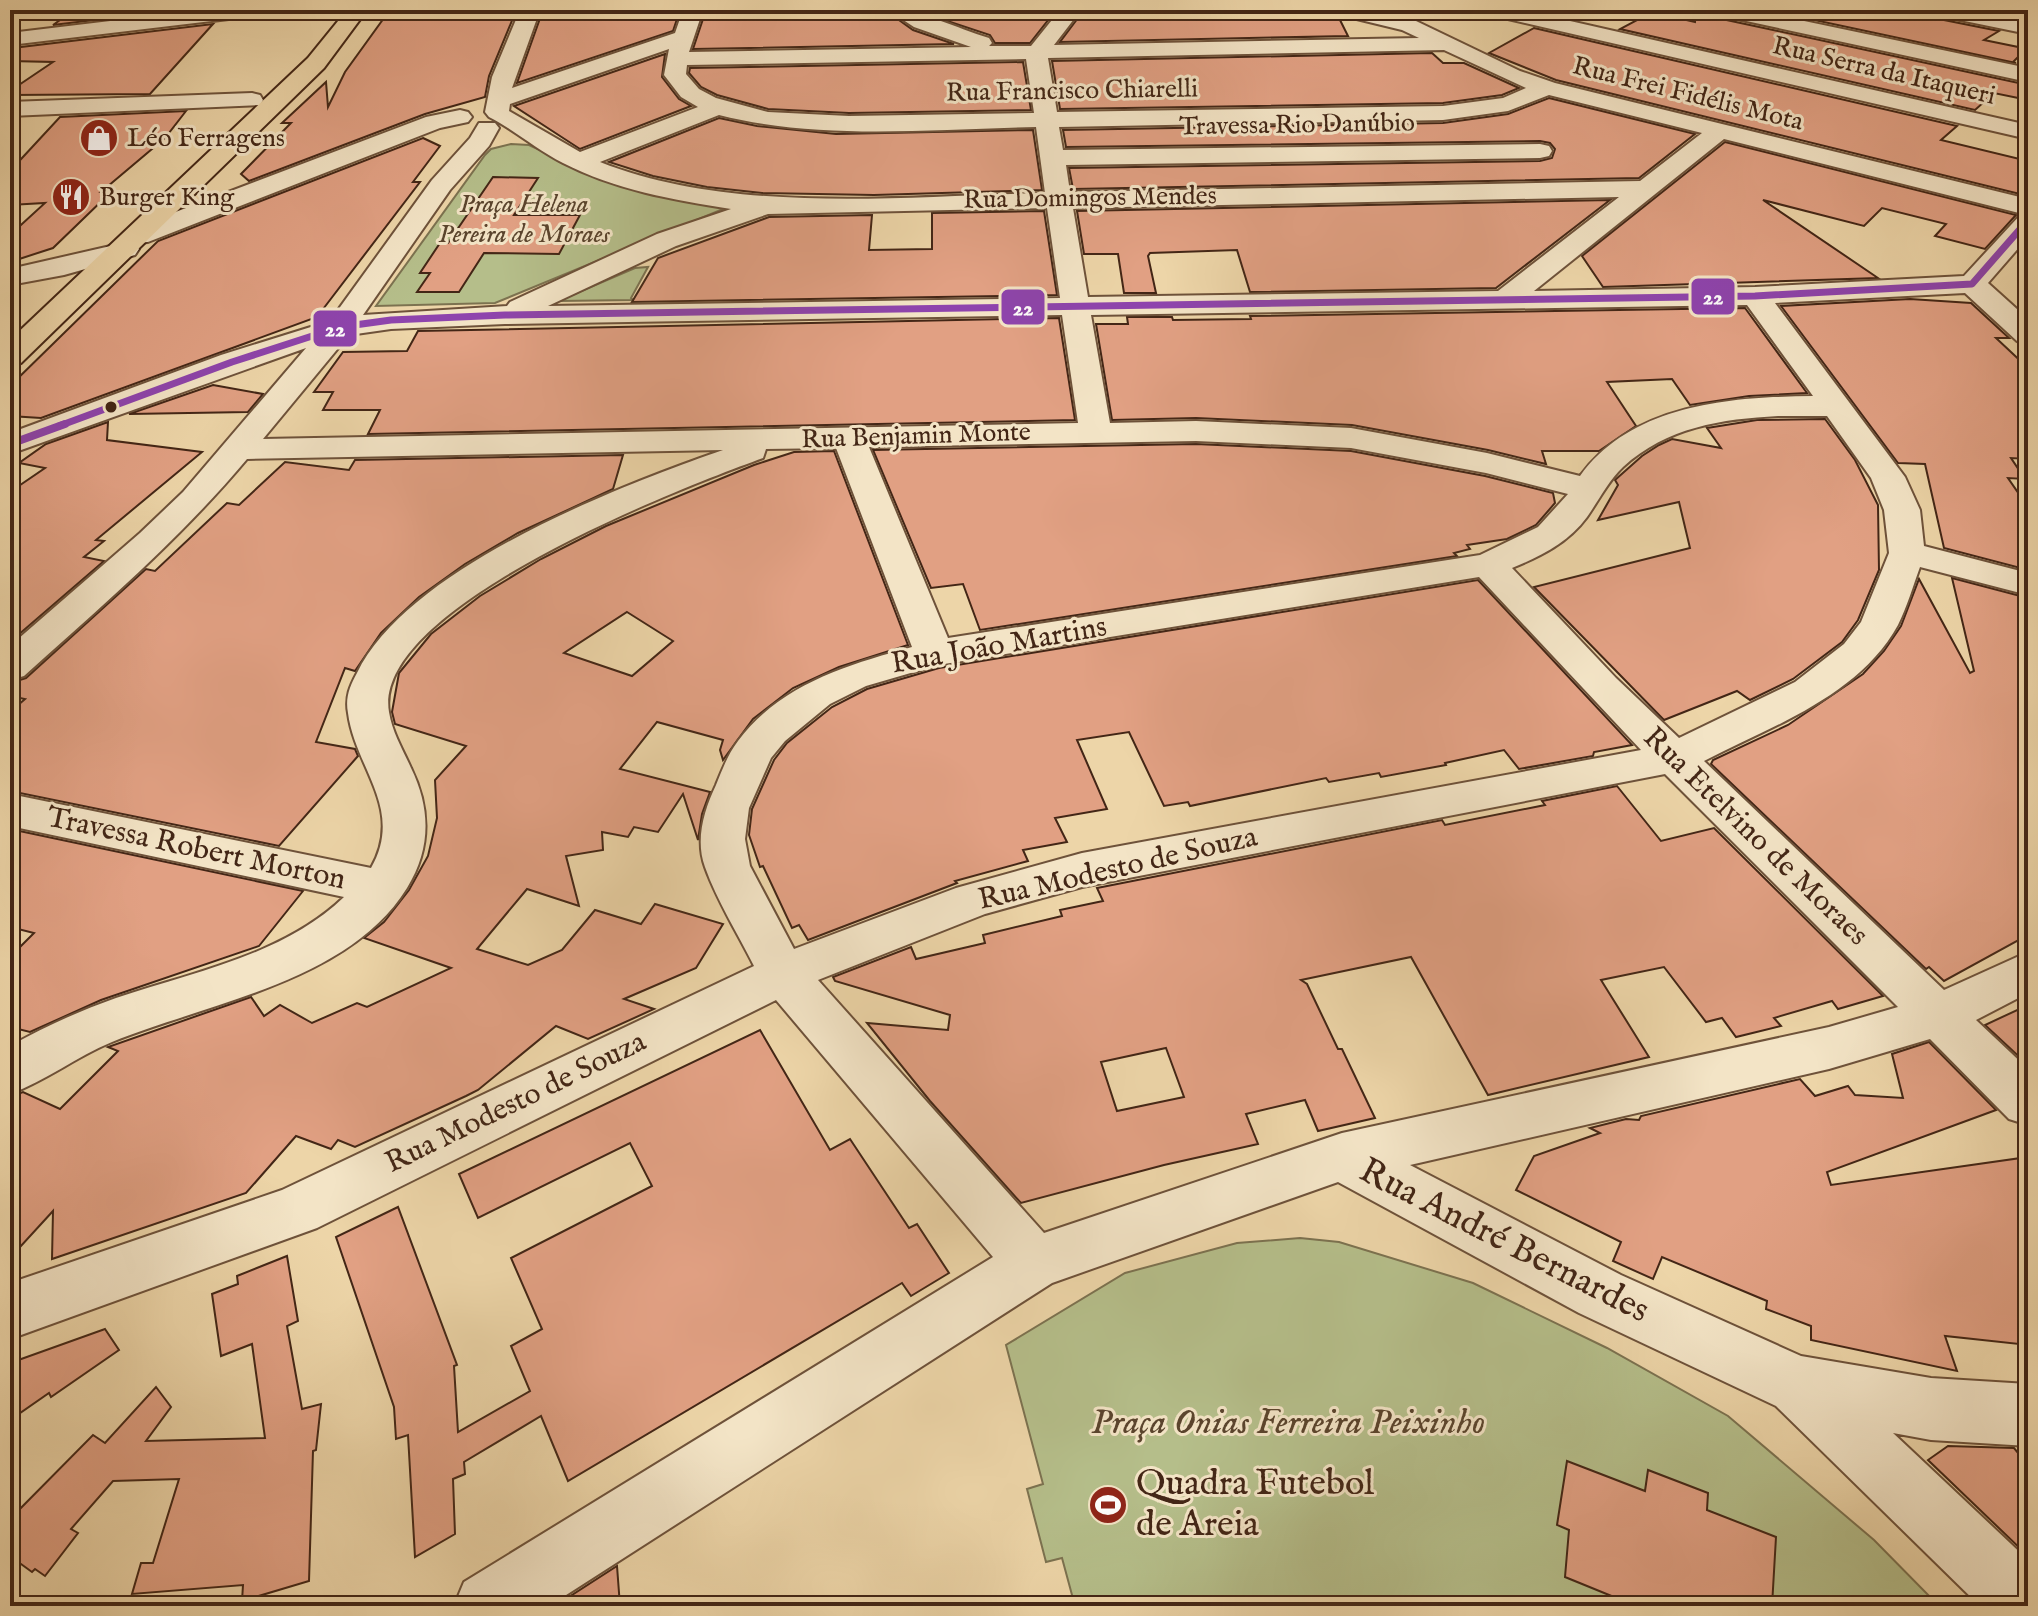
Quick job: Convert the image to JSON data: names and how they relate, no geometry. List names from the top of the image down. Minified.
{"streets":{"street":["Rua Serra da Itaqueri","Rua Francisco Chiarelli","Rua Frei Fidélis Mota","Travessa Rio Danúbio","Rua Domingos Mendes","Rua Benjamin Monte","Rua João Martins","Rua Etelvino de Moraes","Travessa Robert Morton","Rua Modesto de Souza","Rua André Bernardes"]},"crossings":[["Rua Francisco Chiarelli","Rua Frei Fidélis Mota"],["Rua Benjamin Monte","Rua João Martins"],["Rua João Martins","Rua Etelvino de Moraes"],["Rua João Martins","Rua Modesto de Souza"],["Rua Etelvino de Moraes","Rua Modesto de Souza"],["Rua Etelvino de Moraes","Rua André Bernardes"]],"parks":["Praça Helena Pereira de Moraes","Praça Onias Ferreira Peixinho"],"places":{"shop":["Léo Ferragens"],"restaurant":["Burger King"],"sports":["Quadra Futebol de Areia"]},"lines":["transit line 22"]}
